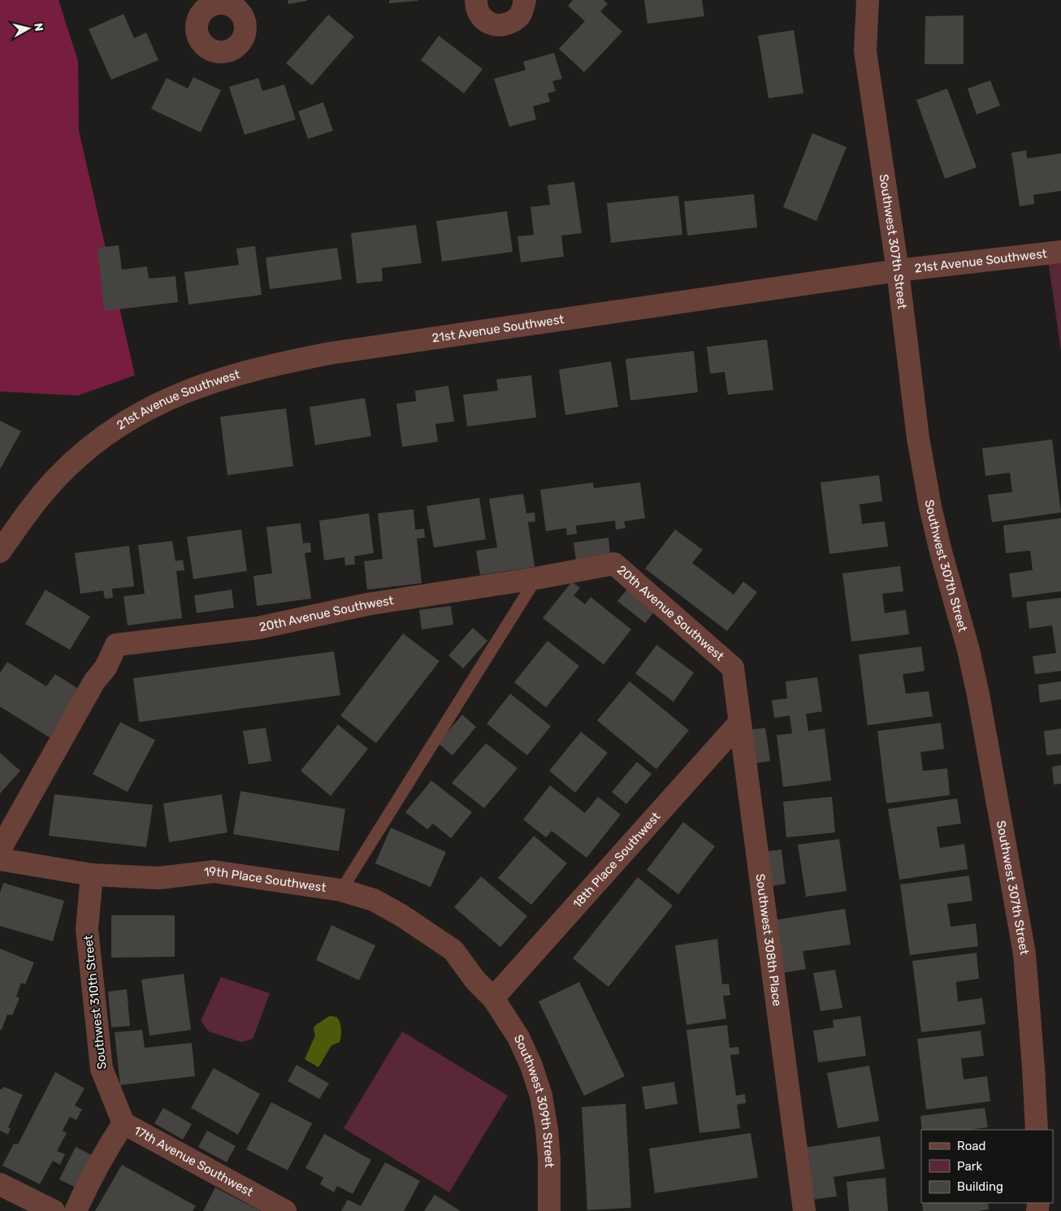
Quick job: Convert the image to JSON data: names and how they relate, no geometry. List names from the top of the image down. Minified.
{"streets":{"street":["Southwest 307th Street","21st Avenue Southwest","20th Avenue Southwest","18th Place Southwest","19th Place Southwest","Southwest 308th Place","Southwest 310th Street","Southwest 309th Street","17th Avenue Southwest"]},"crossings":[["Southwest 307th Street","21st Avenue Southwest"],["20th Avenue Southwest","Southwest 308th Place"],["18th Place Southwest","19th Place Southwest"],["18th Place Southwest","Southwest 308th Place"],["18th Place Southwest","Southwest 309th Street"],["19th Place Southwest","Southwest 310th Street"],["19th Place Southwest","Southwest 309th Street"],["Southwest 310th Street","17th Avenue Southwest"]],"legend":["Road","Park","Building"],"north":"right"}
